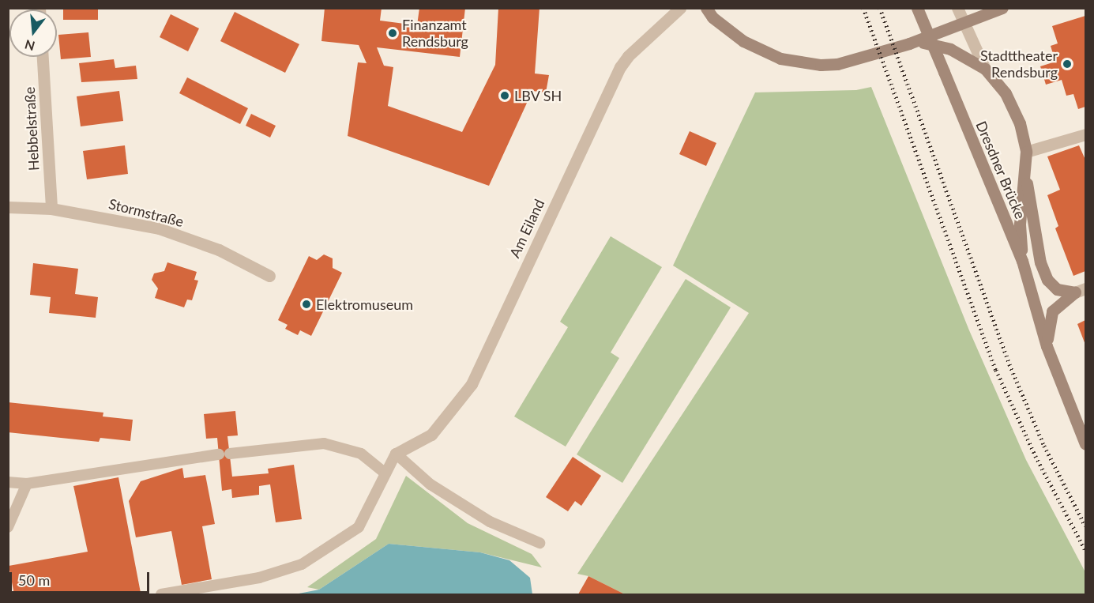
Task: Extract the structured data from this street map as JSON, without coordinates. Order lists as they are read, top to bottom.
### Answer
{
  "streets": {
    "main road": ["Dresdner Brücke"],
    "street": ["Hebbelstraße", "Stormstraße", "Am Eiland"]
  },
  "crossings": [
    ["Hebbelstraße", "Stormstraße"]
  ],
  "places": [
    "Finanzamt Rendsburg",
    "Stadttheater Rendsburg",
    "LBV SH",
    "Elektromuseum"
  ],
  "scale_bar": "50 m",
  "north": "bottom"
}
